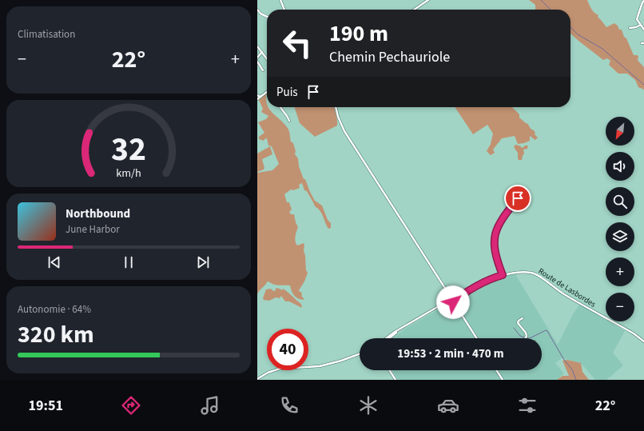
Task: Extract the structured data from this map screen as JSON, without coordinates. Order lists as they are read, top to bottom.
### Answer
{
  "streets": {
    "street": ["Route de Lasbordes"]
  },
  "north": "bottom left",
  "page": {
    "tile": [
      "Climatisation",
      ["Autonomie · 64%", "320 km"]
    ],
    "turn": ["190 m", "Chemin Pechauriole"],
    "heat": ["−", "22°", "+"],
    "then": "Puis",
    "map_buttons": ["+", "−"],
    "song": ["Northbound", "June Harbor"],
    "limit": "40",
    "trip": "19:53 · 2 min · 470 m",
    "tabs": ["19:51", "22°"],
    "gauge": ["32", "km/h"]
  }
}
